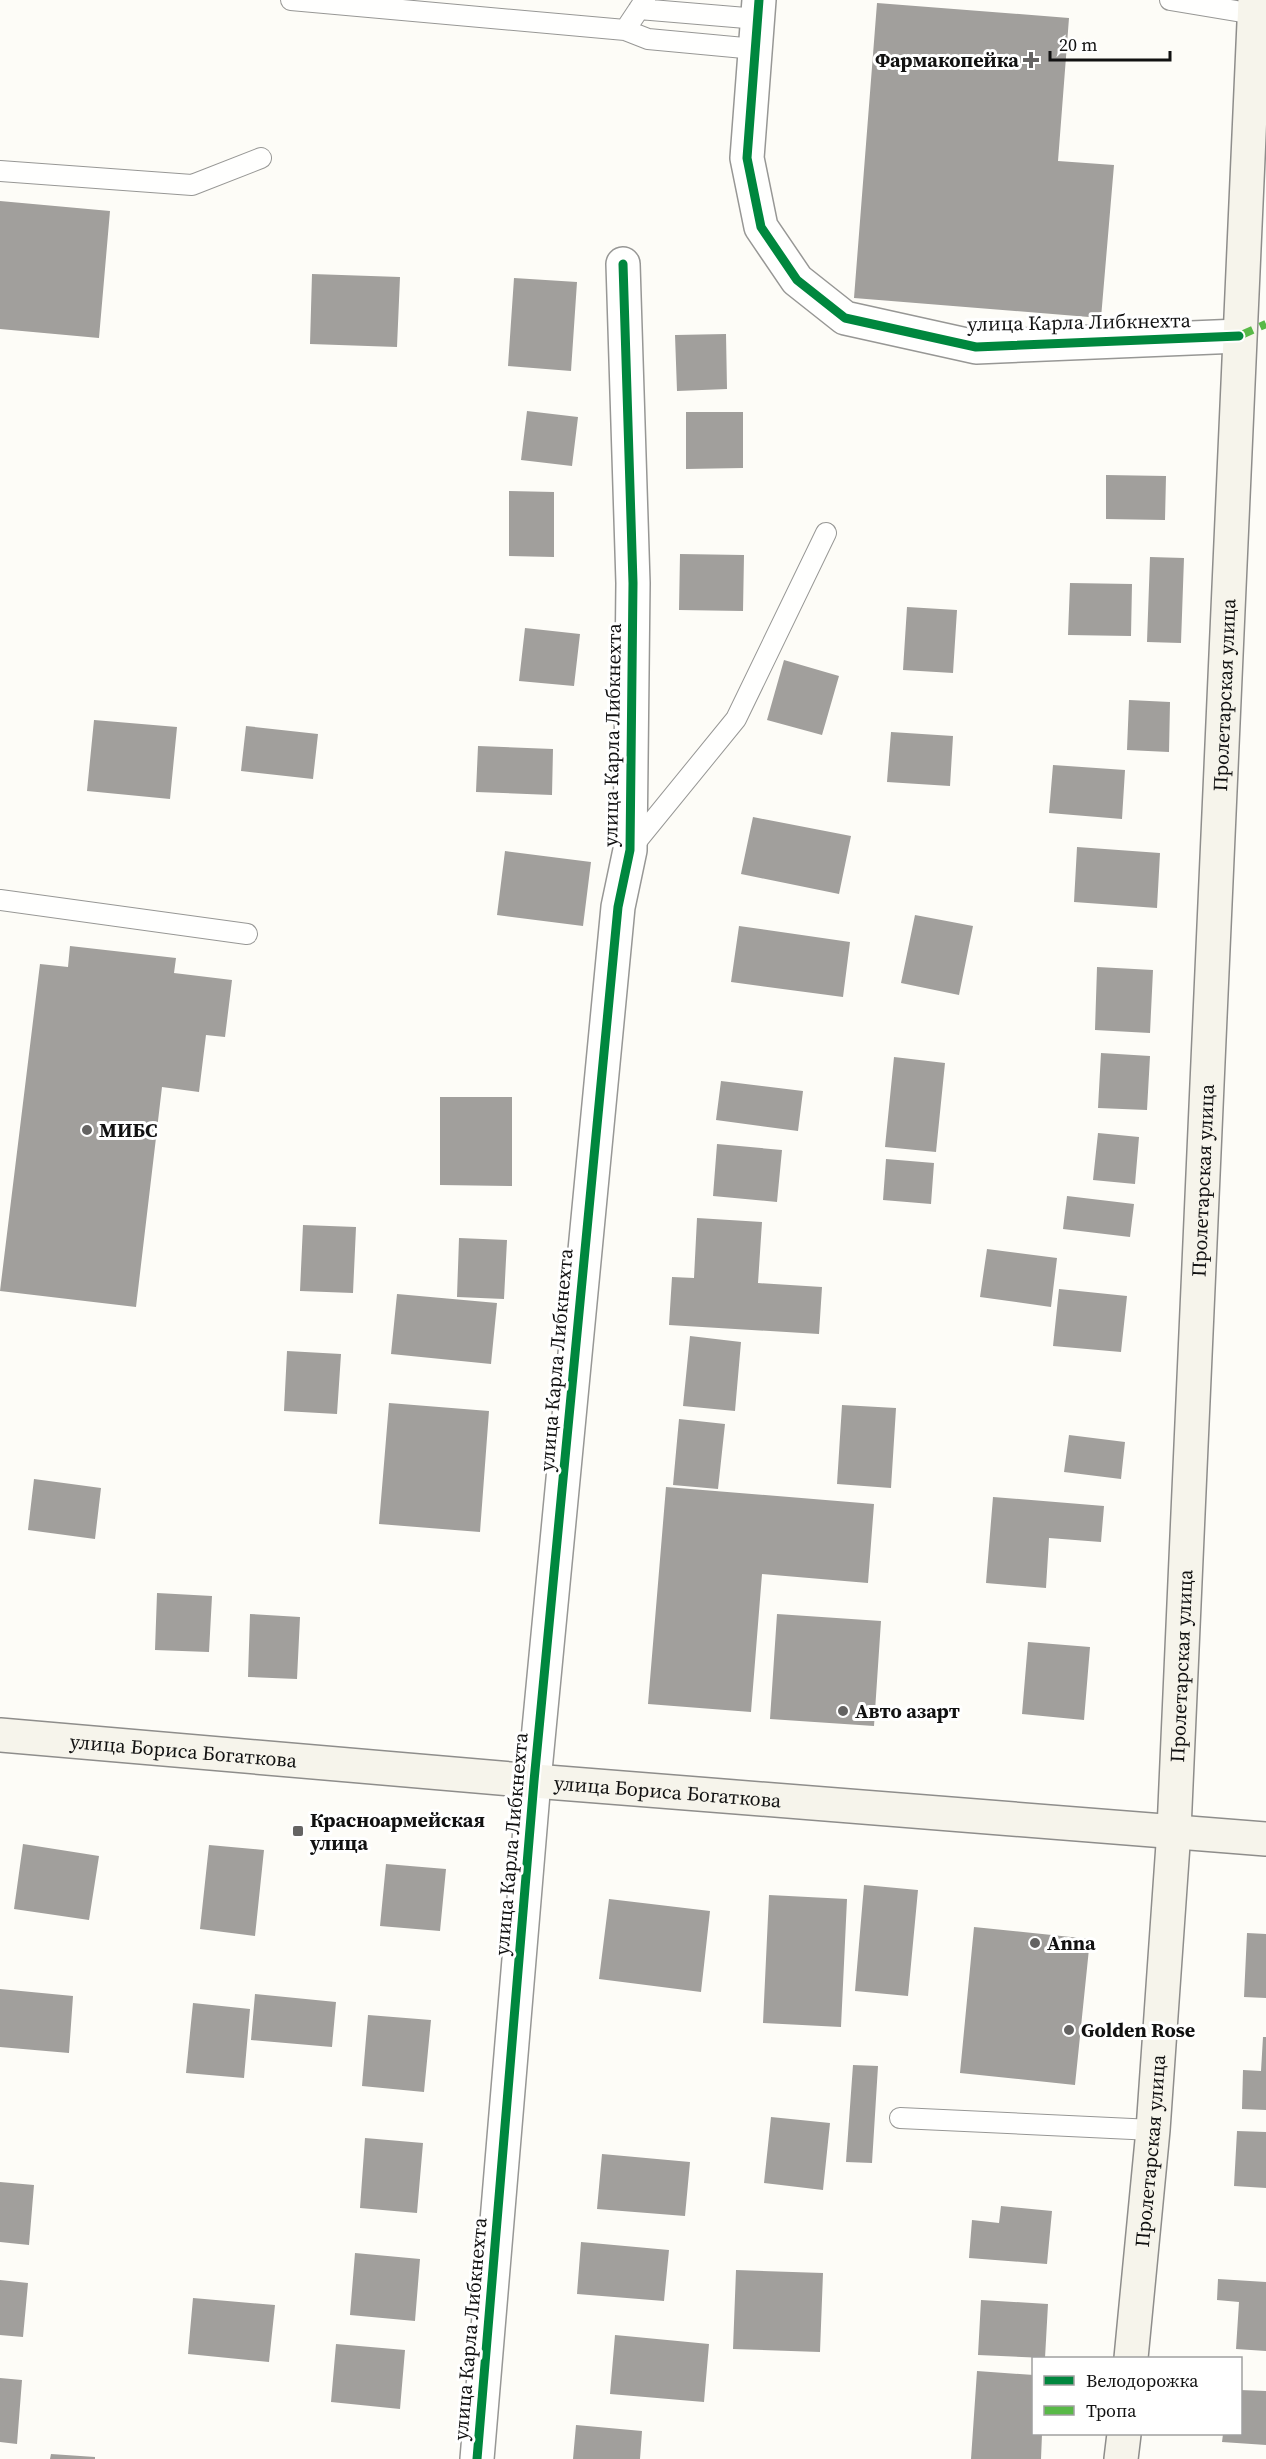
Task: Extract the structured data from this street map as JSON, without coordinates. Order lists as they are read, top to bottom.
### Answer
{
  "streets": {
    "main road": ["Пролетарская улица", "улица Бориса Богаткова"],
    "street": ["улица Карла Либкнехта"]
  },
  "crossings": [
    ["улица Карла Либкнехта", "Пролетарская улица"],
    ["улица Карла Либкнехта", "улица Бориса Богаткова"],
    ["Пролетарская улица", "улица Бориса Богаткова"]
  ],
  "places": {
    "health": ["Фармакопейка"],
    "other": [
      "МИБС",
      "Авто азарт",
      "Anna",
      "Golden Rose"
    ],
    "transit": ["Красноармейская улица"]
  },
  "legend": ["Велодорожка", "Тропа"],
  "scale_bar": "20 m"
}
